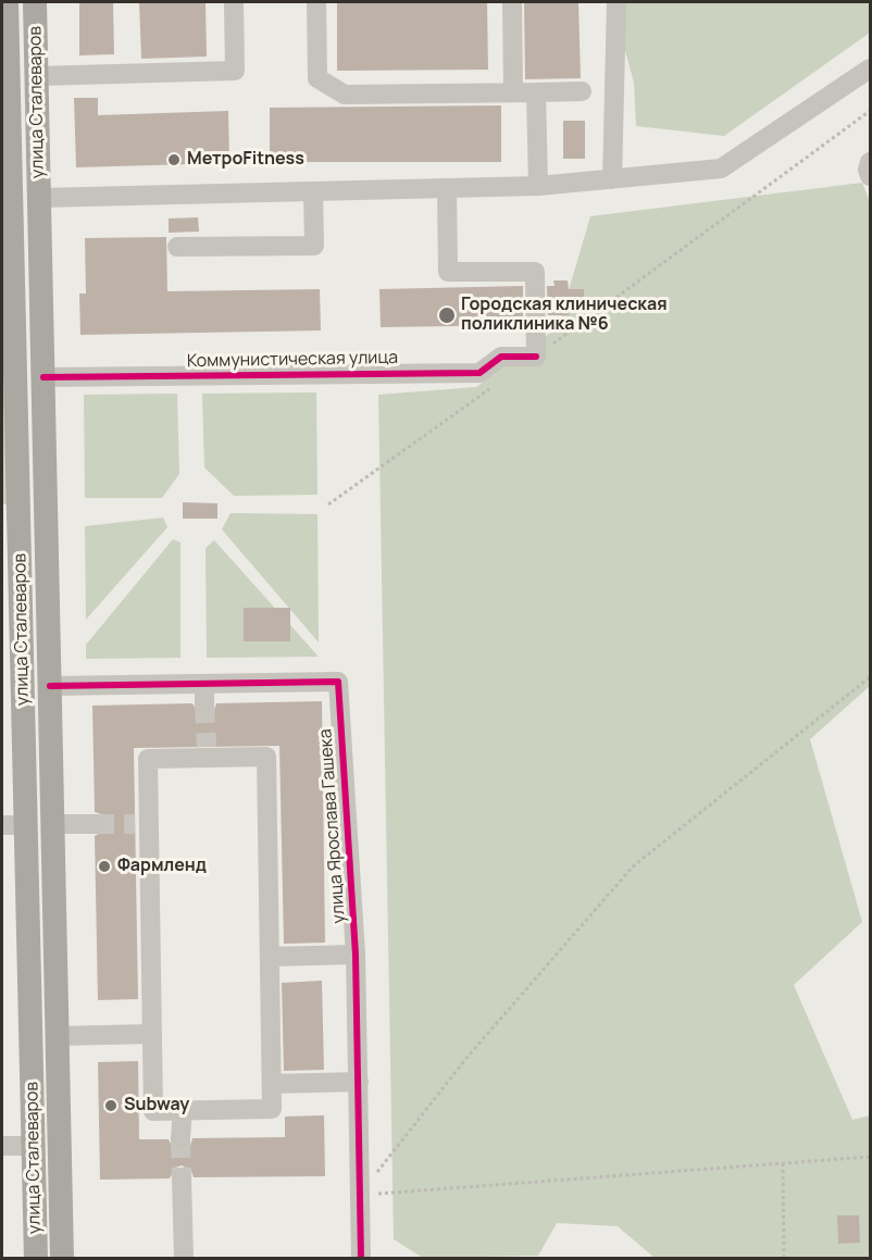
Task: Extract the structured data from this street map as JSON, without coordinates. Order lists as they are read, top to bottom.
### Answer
{
  "streets": {
    "main road": ["улица Сталеваров", "Коммунистическая улица"],
    "street": ["улица Ярослава Гашека"]
  },
  "crossings": [
    ["улица Сталеваров", "Коммунистическая улица"],
    ["улица Сталеваров", "улица Ярослава Гашека"]
  ],
  "places": [
    "МетроFitness",
    "Городская клиническая поликлиника №6",
    "Фармленд",
    "Subway"
  ]
}
